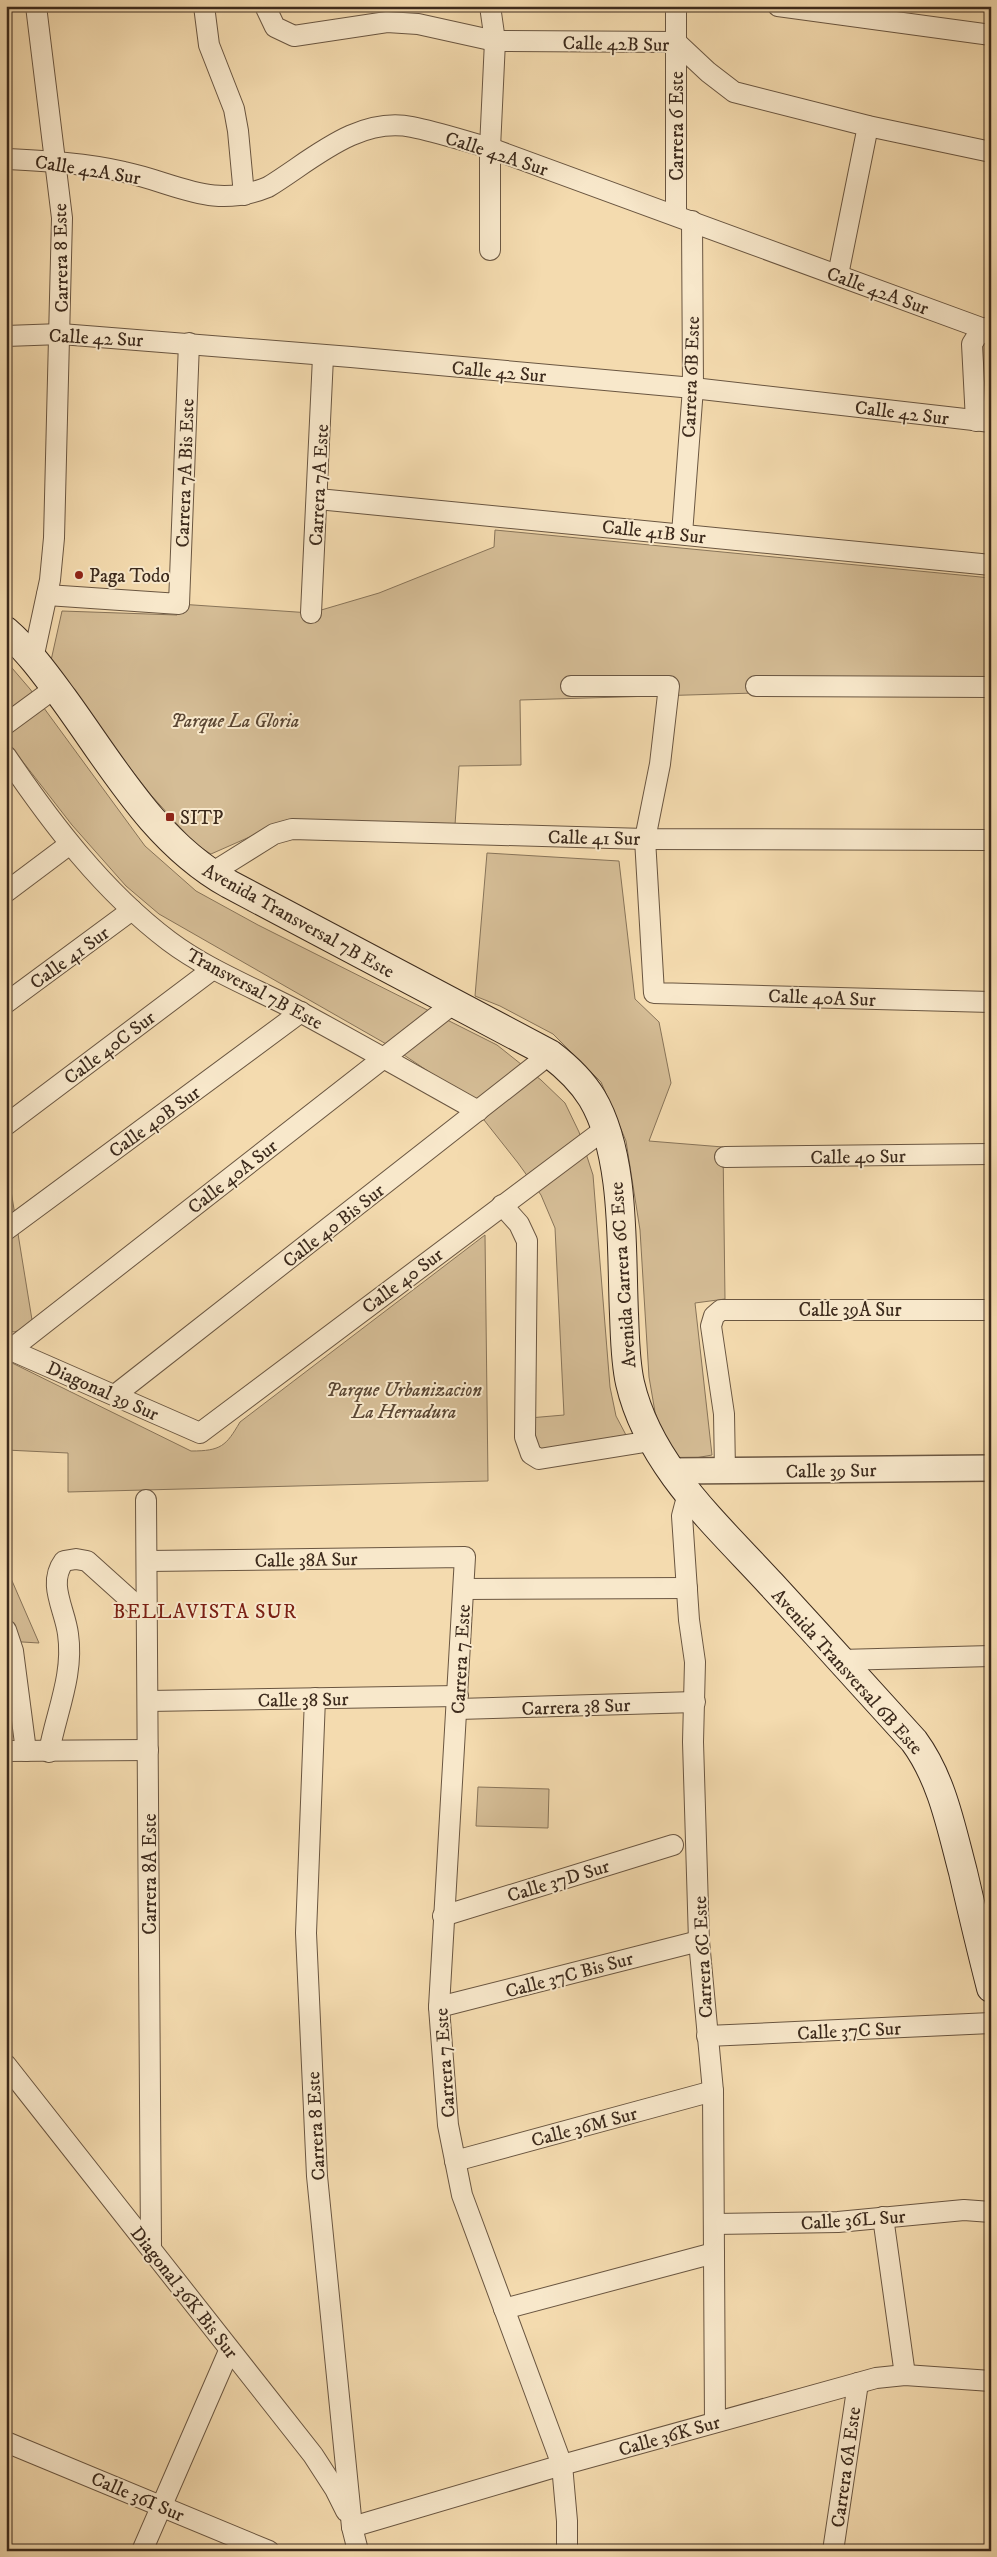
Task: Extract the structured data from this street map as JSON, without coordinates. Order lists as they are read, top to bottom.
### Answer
{
  "streets": {
    "main road": ["Avenida Transversal 7B Este", "Avenida Carrera 6C Este", "Avenida Transversal 6B Este"],
    "street": [
      "Calle 42B Sur",
      "Carrera 6 Este",
      "Calle 42A Sur",
      "Carrera 8 Este",
      "Calle 42 Sur",
      "Carrera 6B Este",
      "Carrera 7A Bis Este",
      "Carrera 7A Este",
      "Calle 41B Sur",
      "Calle 41 Sur",
      "Transversal 7B Este",
      "Calle 40A Sur",
      "Calle 40C Sur",
      "Calle 40B Sur",
      "Calle 40 Sur",
      "Calle 40 Bis Sur",
      "Calle 39A Sur",
      "Diagonal 39 Sur",
      "Calle 39 Sur",
      "Calle 38A Sur",
      "Carrera 7 Este",
      "Calle 38 Sur",
      "Carrera 38 Sur",
      "Carrera 8A Este",
      "Calle 37D Sur",
      "Carrera 6C Este",
      "Calle 37C Bis Sur",
      "Calle 37C Sur",
      "Calle 36M Sur",
      "Calle 36L Sur",
      "Diagonal 36K Bis Sur",
      "Calle 36K Sur",
      "Carrera 6A Este",
      "Calle 36I Sur"
    ]
  },
  "crossings": [
    ["Calle 42B Sur", "Carrera 6 Este"],
    ["Carrera 6 Este", "Calle 42A Sur"],
    ["Carrera 6 Este", "Carrera 6B Este"],
    ["Calle 42A Sur", "Carrera 8 Este"],
    ["Calle 42A Sur", "Carrera 6B Este"],
    ["Carrera 8 Este", "Calle 42 Sur"],
    ["Carrera 8 Este", "Carrera 7A Bis Este"],
    ["Carrera 8 Este", "Avenida Transversal 7B Este"],
    ["Carrera 8 Este", "Calle 38 Sur"],
    ["Carrera 8 Este", "Diagonal 36K Bis Sur"],
    ["Carrera 8 Este", "Calle 36K Sur"],
    ["Calle 42 Sur", "Carrera 6B Este"],
    ["Calle 42 Sur", "Carrera 7A Bis Este"],
    ["Calle 42 Sur", "Carrera 7A Este"],
    ["Carrera 6B Este", "Calle 41B Sur"],
    ["Carrera 7A Este", "Calle 41B Sur"],
    ["Calle 41 Sur", "Avenida Transversal 7B Este"],
    ["Calle 41 Sur", "Transversal 7B Este"],
    ["Calle 41 Sur", "Calle 40A Sur"],
    ["Avenida Transversal 7B Este", "Calle 40A Sur"],
    ["Avenida Transversal 7B Este", "Calle 40 Sur"],
    ["Avenida Transversal 7B Este", "Calle 40 Bis Sur"],
    ["Avenida Transversal 7B Este", "Avenida Carrera 6C Este"],
    ["Transversal 7B Este", "Calle 40A Sur"],
    ["Transversal 7B Este", "Calle 40C Sur"],
    ["Transversal 7B Este", "Calle 40B Sur"],
    ["Transversal 7B Este", "Calle 40 Bis Sur"],
    ["Calle 40A Sur", "Diagonal 39 Sur"],
    ["Calle 40 Sur", "Avenida Carrera 6C Este"],
    ["Calle 40 Sur", "Diagonal 39 Sur"],
    ["Calle 40 Bis Sur", "Diagonal 39 Sur"],
    ["Avenida Carrera 6C Este", "Calle 39 Sur"],
    ["Avenida Carrera 6C Este", "Avenida Transversal 6B Este"],
    ["Calle 39A Sur", "Calle 39 Sur"],
    ["Calle 39 Sur", "Avenida Transversal 6B Este"],
    ["Calle 38A Sur", "Carrera 7 Este"],
    ["Calle 38A Sur", "Carrera 8A Este"],
    ["Carrera 7 Este", "Calle 38 Sur"],
    ["Carrera 7 Este", "Carrera 38 Sur"],
    ["Carrera 7 Este", "Calle 37D Sur"],
    ["Carrera 7 Este", "Calle 37C Bis Sur"],
    ["Carrera 7 Este", "Calle 36M Sur"],
    ["Carrera 7 Este", "Calle 36K Sur"],
    ["Avenida Transversal 6B Este", "Carrera 6C Este"],
    ["Calle 38 Sur", "Carrera 38 Sur"],
    ["Calle 38 Sur", "Carrera 8A Este"],
    ["Carrera 38 Sur", "Carrera 6C Este"],
    ["Carrera 8A Este", "Diagonal 36K Bis Sur"],
    ["Carrera 6C Este", "Calle 37C Bis Sur"],
    ["Carrera 6C Este", "Calle 37C Sur"],
    ["Carrera 6C Este", "Calle 36M Sur"],
    ["Carrera 6C Este", "Calle 36L Sur"],
    ["Carrera 6C Este", "Calle 36K Sur"],
    ["Diagonal 36K Bis Sur", "Calle 36K Sur"],
    ["Calle 36K Sur", "Carrera 6A Este"]
  ],
  "districts": ["BELLAVISTA SUR"],
  "parks": ["Parque La Gloria", "Parque Urbanizacion La Herradura"],
  "places": {
    "other": ["Paga Todo"],
    "transit": ["SITP"]
  }
}
